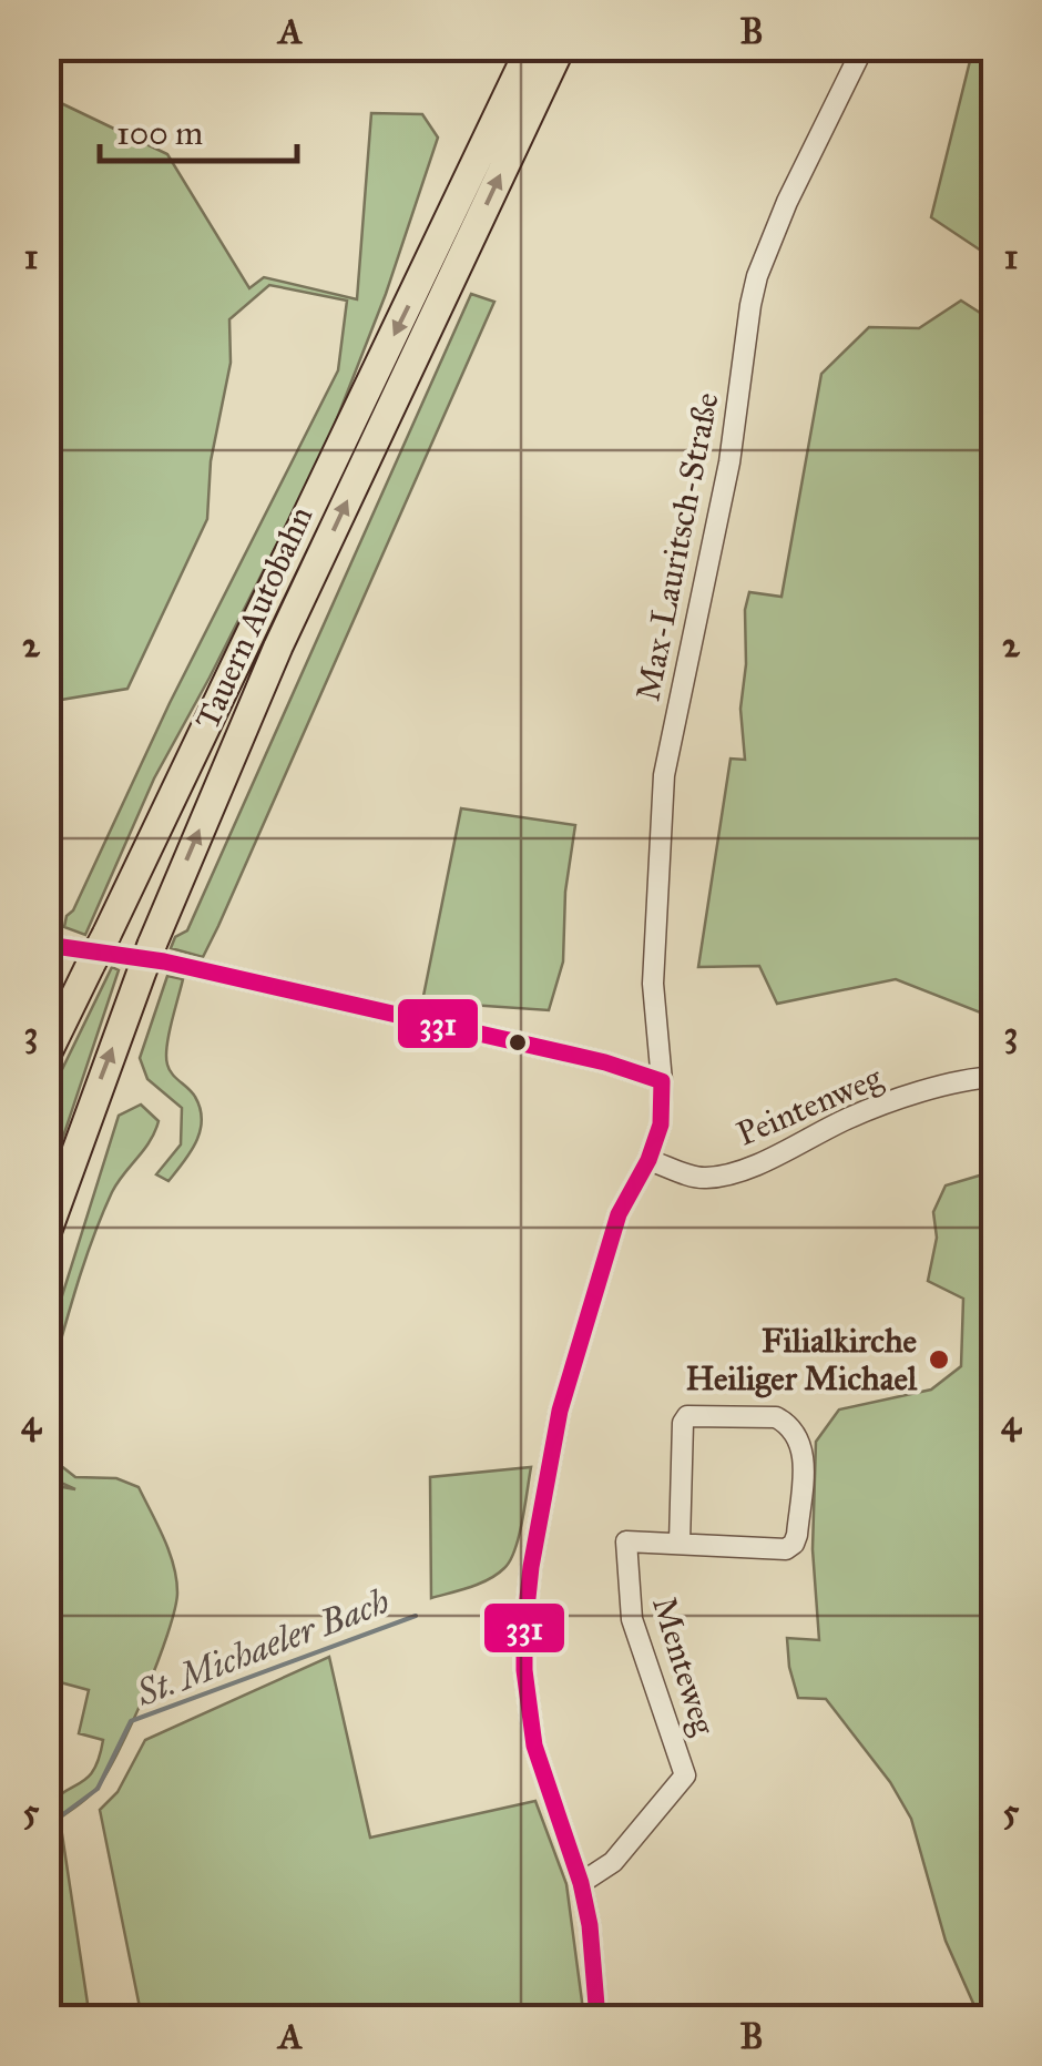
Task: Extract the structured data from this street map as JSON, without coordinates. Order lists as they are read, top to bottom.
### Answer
{
  "streets": {
    "highway": ["Tauern Autobahn"],
    "street": ["Max-Lauritsch-Straße", "Peintenweg", "Menteweg"]
  },
  "crossings": [
    ["Max-Lauritsch-Straße", "Peintenweg"],
    ["Max-Lauritsch-Straße", "Menteweg"]
  ],
  "water": ["St. Michaeler Bach"],
  "places": ["Filialkirche Heiliger Michael"],
  "lines": ["transit line 331"],
  "scale_bar": "100 m",
  "grid": {
    "columns": ["A", "B"],
    "rows": [
      "1",
      "2",
      "3",
      "4",
      "5"
    ]
  }
}
